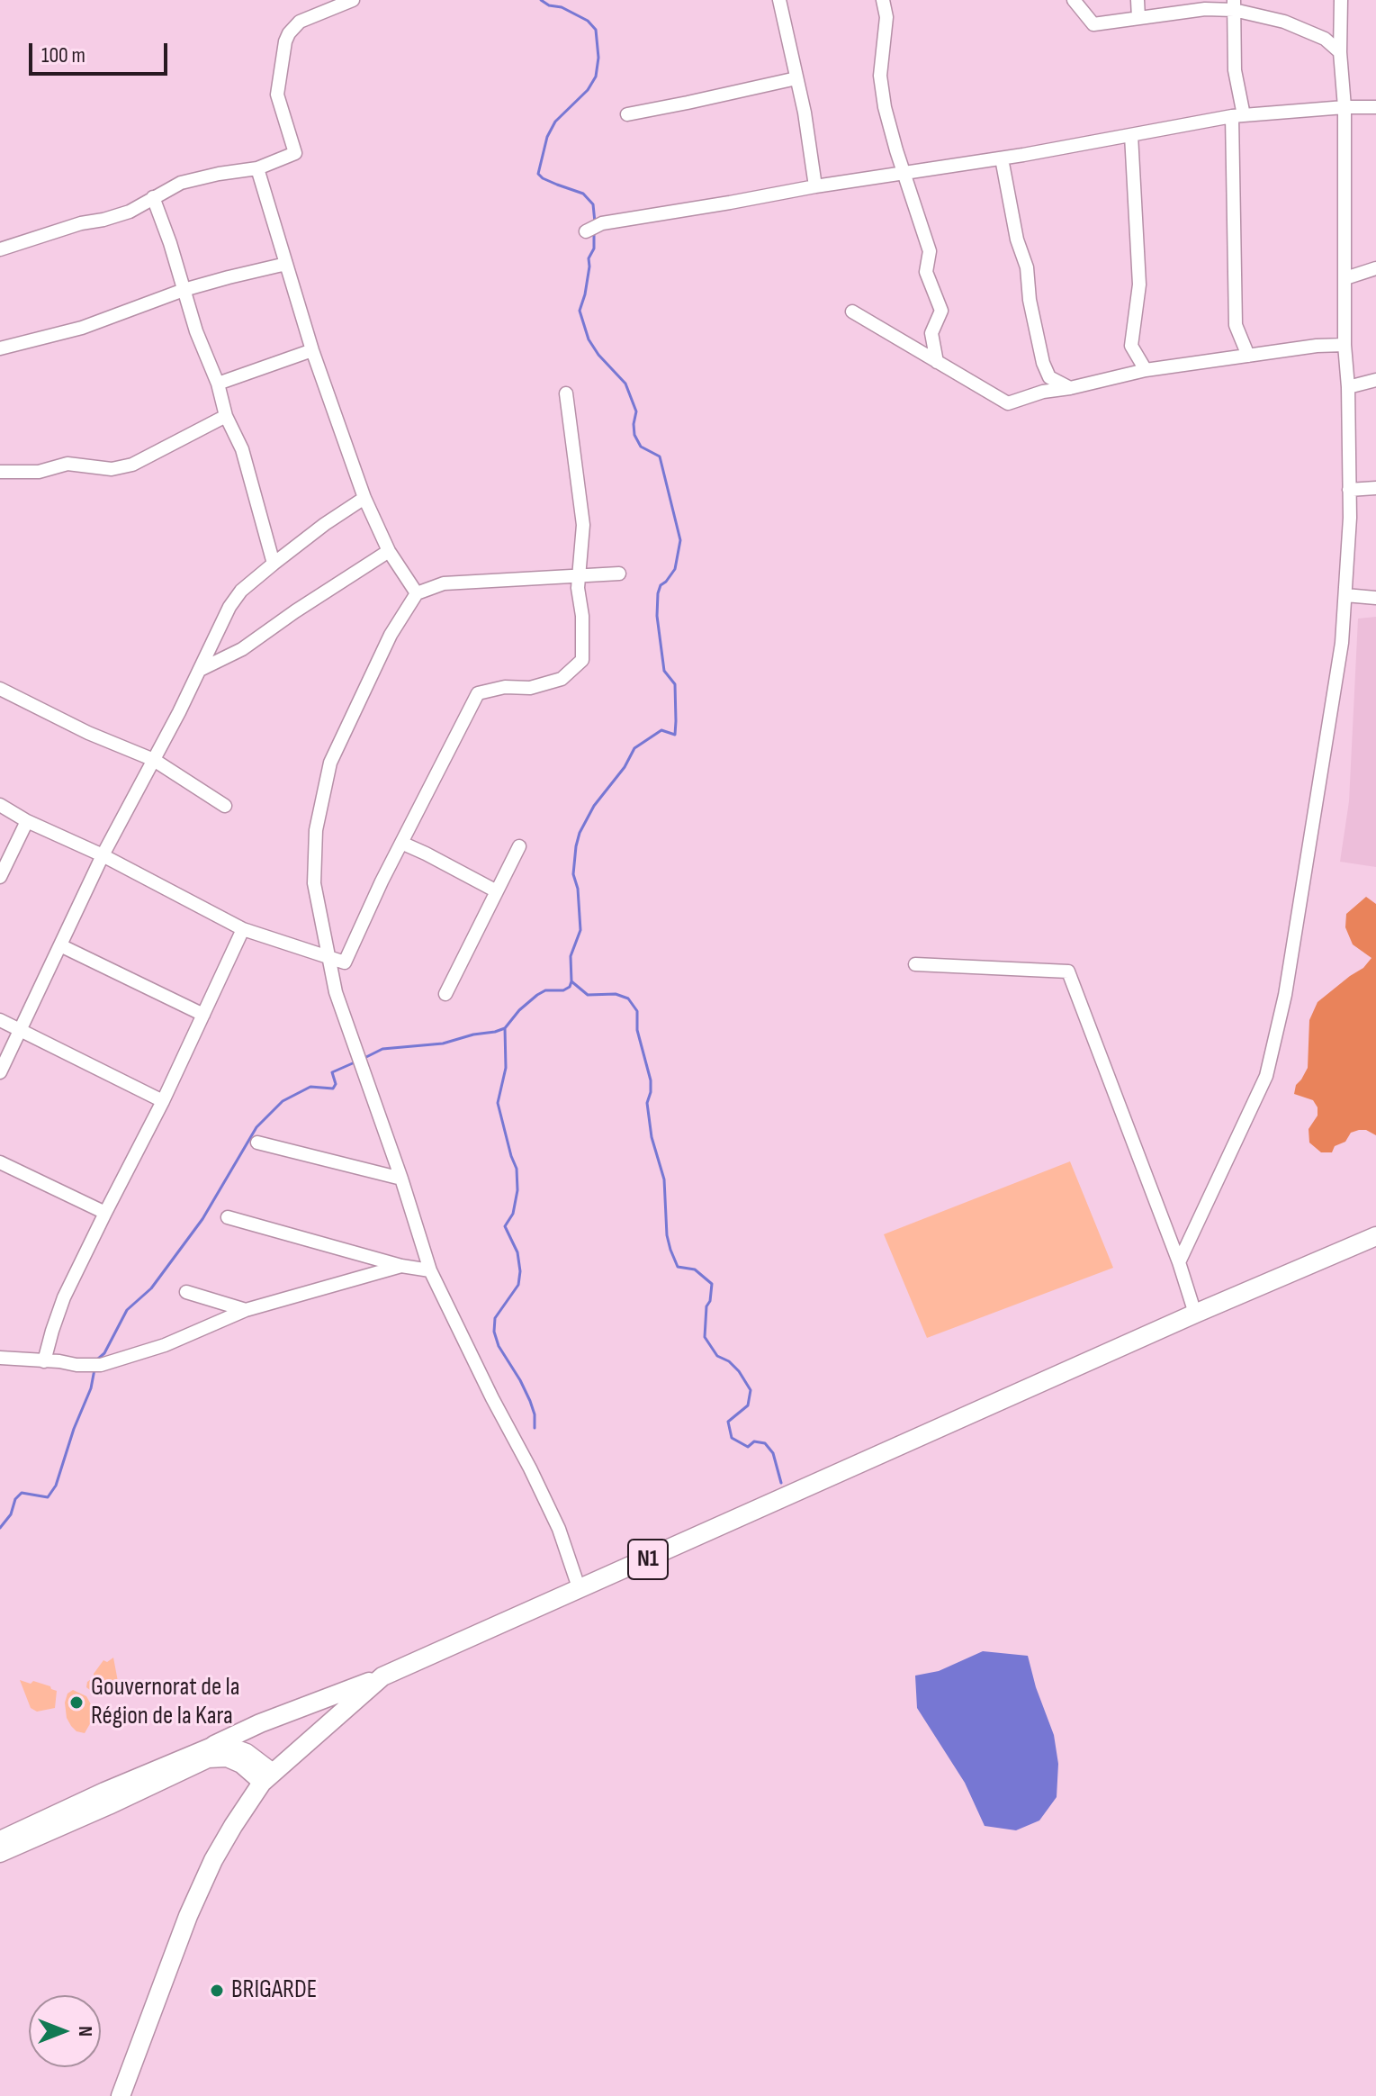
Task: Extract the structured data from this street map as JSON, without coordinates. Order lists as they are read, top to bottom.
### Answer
{
  "streets": {
    "highway": ["N1"]
  },
  "places": ["Gouvernorat de la Région de la Kara", "BRIGARDE"],
  "scale_bar": "100 m",
  "north": "right"
}
